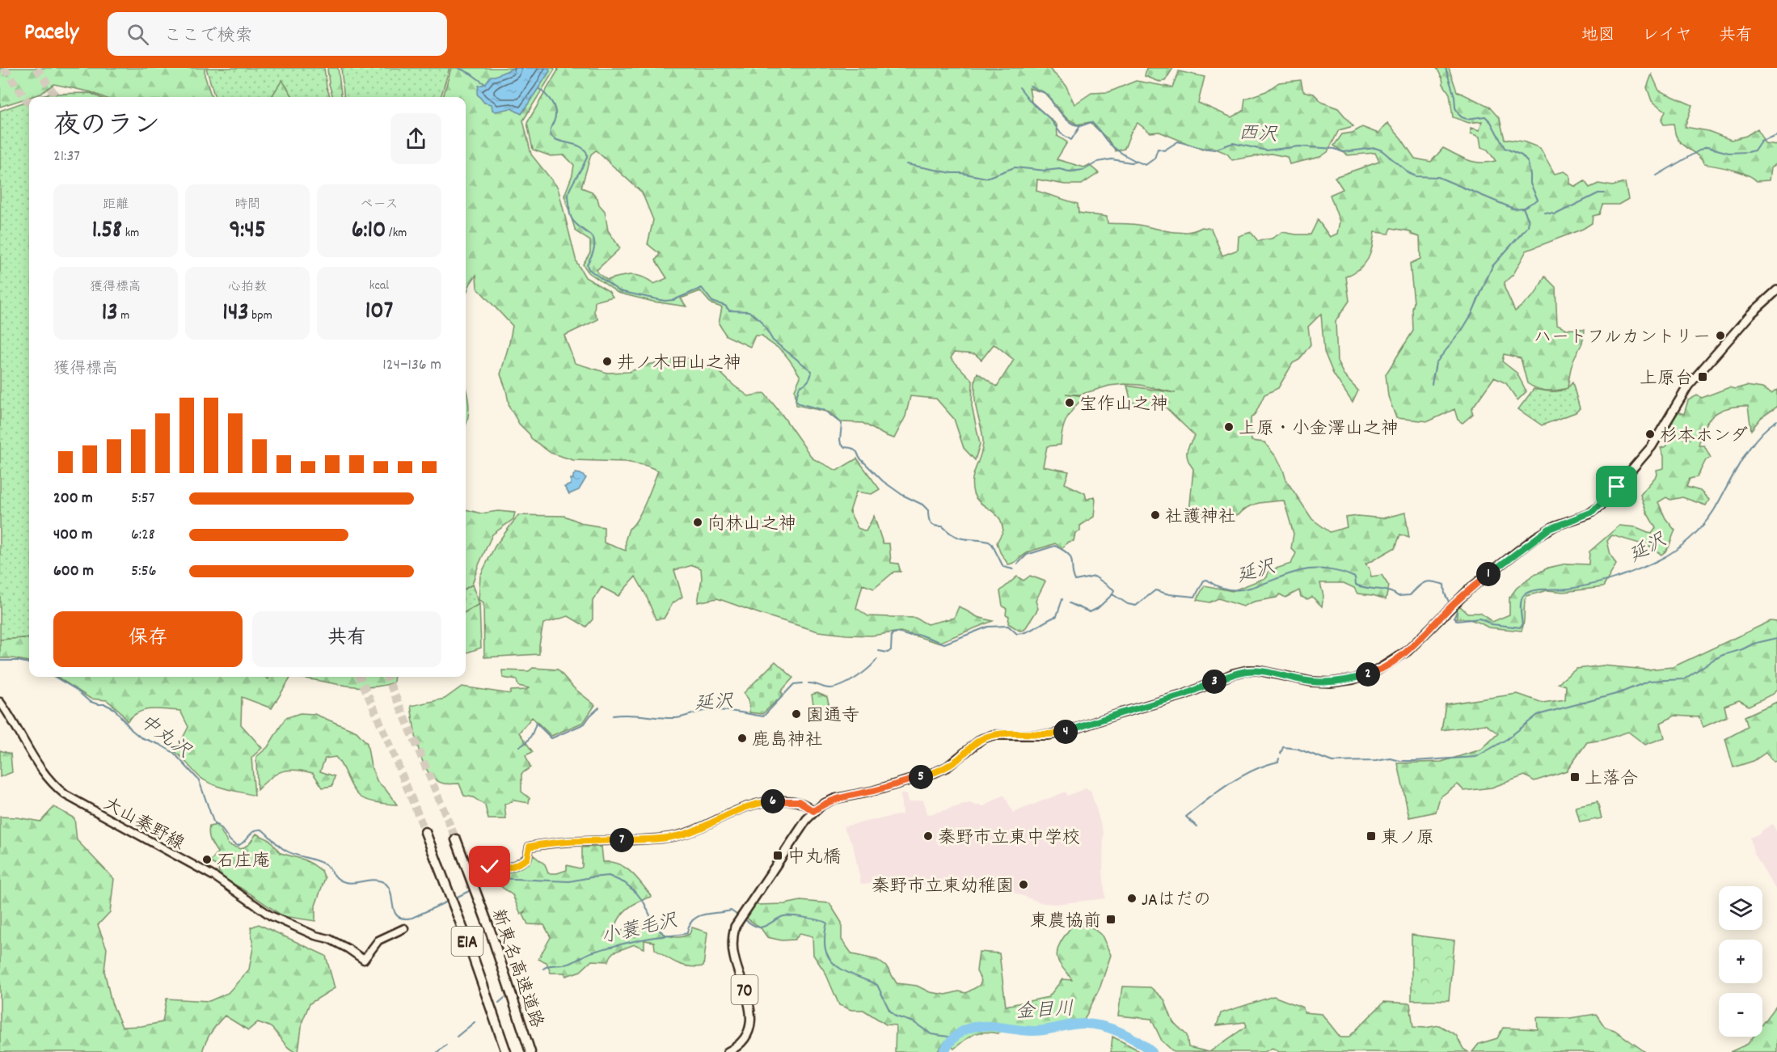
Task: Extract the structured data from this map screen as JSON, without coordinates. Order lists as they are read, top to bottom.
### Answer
{
  "streets": {
    "highway": ["E1A", "新東名高速道路"],
    "main road": ["大山秦野線", "70"]
  },
  "water": [
    "西沢",
    "延沢",
    "中丸沢",
    "小蓑毛沢",
    "金目川"
  ],
  "places": {
    "other": [
      "ハートフルカントリー",
      "井ノ木田山之神",
      "宝作山之神",
      "上原・小金澤山之神",
      "杉本ホンダ",
      "社護神社",
      "向林山之神",
      "園通寺",
      "鹿島神社",
      "秦野市立東中学校",
      "石庄庵",
      "秦野市立東幼稚園",
      "JAはだの"
    ],
    "transit": [
      "上原台",
      "上落合",
      "東ノ原",
      "中丸橋",
      "東農協前"
    ]
  },
  "page": {
    "header": "Pacely",
    "search": "ここで検索",
    "nav": ["地図", "レイヤ", "共有"],
    "heading": ["夜のラン", "21:37"],
    "stats": [
      ["距離", "1.58 km"],
      ["時間", "9:45"],
      ["ペース", "6:10 /km"],
      ["獲得標高", "13 m"],
      ["心拍数", "143 bpm"],
      ["kcal", "107"]
    ],
    "chart": ["獲得標高", "124–136 m"],
    "list": [
      {
        "name": "200 m",
        "note": "5:57"
      },
      {
        "name": "400 m",
        "note": "6:28"
      },
      {
        "name": "600 m",
        "note": "5:56"
      }
    ],
    "pins": [
      "1",
      "2",
      "3",
      "4",
      "5",
      "6",
      "7"
    ],
    "buttons": ["保存", "共有"],
    "map_buttons": ["+", "−"]
  }
}
